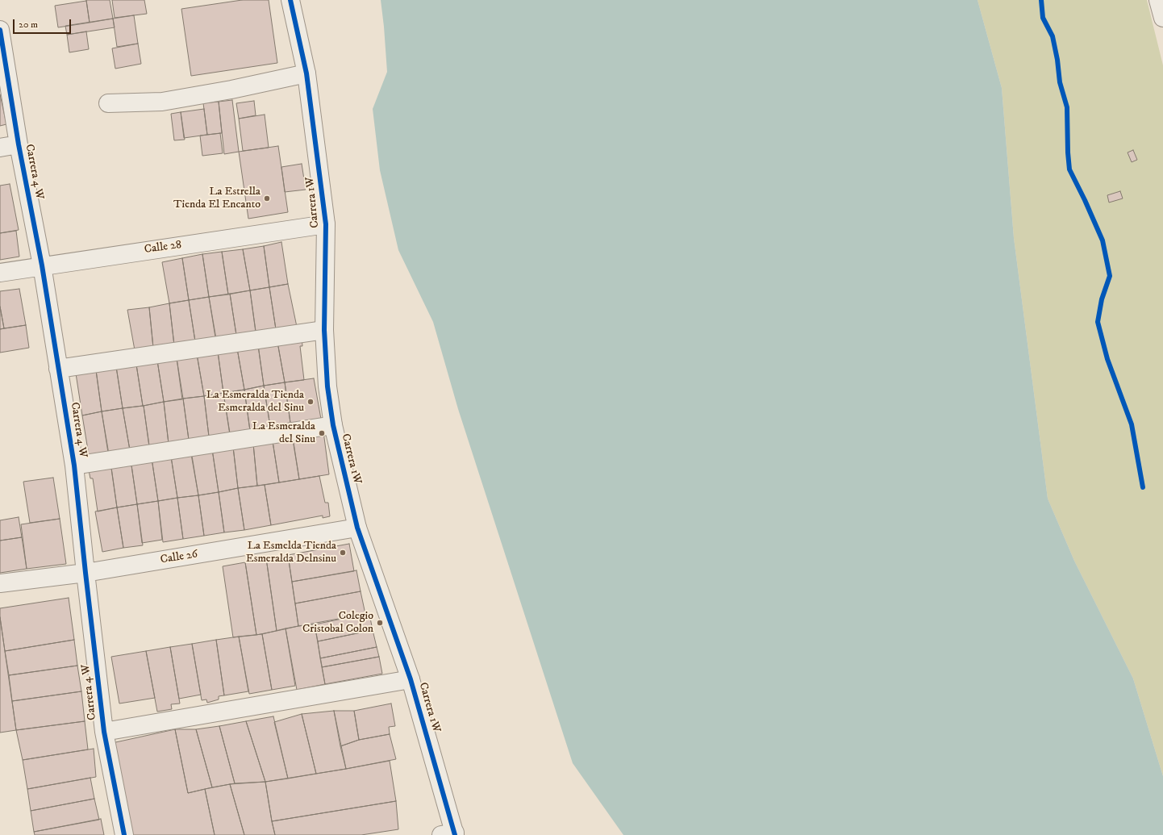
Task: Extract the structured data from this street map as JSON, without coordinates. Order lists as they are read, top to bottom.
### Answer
{
  "streets": {
    "street": [
      "Carrera 4 W",
      "Carrera 1W",
      "Calle 28",
      "Calle 26"
    ]
  },
  "crossings": [
    ["Carrera 4 W", "Calle 28"],
    ["Carrera 4 W", "Calle 26"],
    ["Carrera 1W", "Calle 28"],
    ["Carrera 1W", "Calle 26"]
  ],
  "places": [
    "La Estrella Tienda El Encanto",
    "La Esmeralda Tienda Esmeralda del Sinu",
    "La Esmeralda del Sinu",
    "La Esmelda Tienda Esmeralda Delnsinu",
    "Colegio Cristobal Colon"
  ],
  "scale_bar": "20 m"
}
